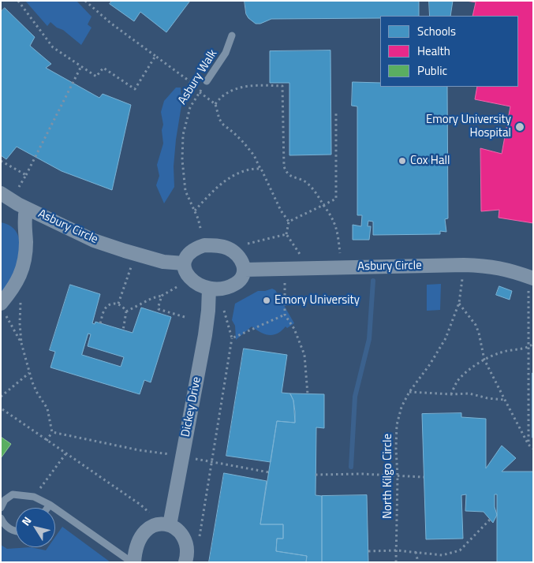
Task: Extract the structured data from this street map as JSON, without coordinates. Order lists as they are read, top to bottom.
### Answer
{
  "streets": {
    "street": ["Asbury Circle", "Dickey Drive"],
    "lane": ["Asbury Walk"],
    "path": ["North Kilgo Circle"]
  },
  "crossings": [
    ["Asbury Walk", "Asbury Circle"],
    ["Asbury Walk", "Dickey Drive"],
    ["Asbury Circle", "Dickey Drive"],
    ["Asbury Circle", "North Kilgo Circle"]
  ],
  "places": ["Emory University Hospital", "Cox Hall", "Emory University"],
  "legend": ["Schools", "Health", "Public"],
  "north": "top left"
}
